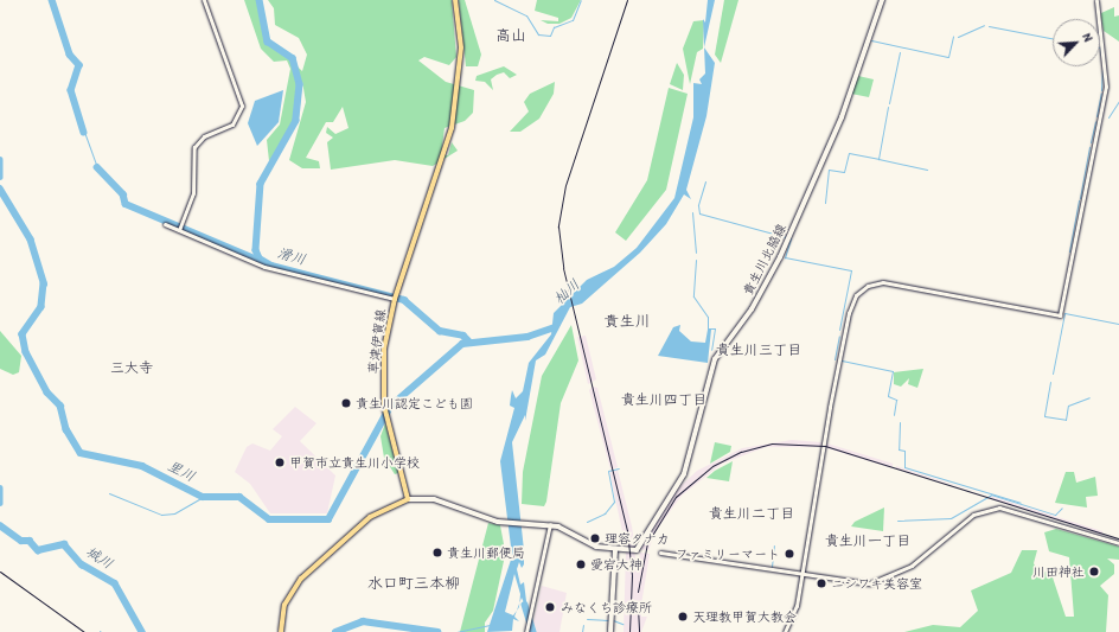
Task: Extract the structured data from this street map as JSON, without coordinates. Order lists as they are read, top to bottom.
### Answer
{
  "streets": {
    "main road": ["貴生川北脇線", "草津伊賀線"]
  },
  "districts": [
    "高山",
    "貴生川",
    "貴生川三丁目",
    "三大寺",
    "貴生川四丁目",
    "貴生川二丁目",
    "貴生川一丁目",
    "水口町三本柳"
  ],
  "water": [
    "滑川",
    "杣川",
    "里川",
    "城川"
  ],
  "places": [
    "貴生川認定こども園",
    "甲賀市立貴生川小学校",
    "理容タナカ",
    "貴生川郵便局",
    "ファミリーマート",
    "愛宕大神",
    "川田神社",
    "ニシワキ美容室",
    "みなくち診療所",
    "天理教甲賀大教会"
  ],
  "north": "top right"
}
